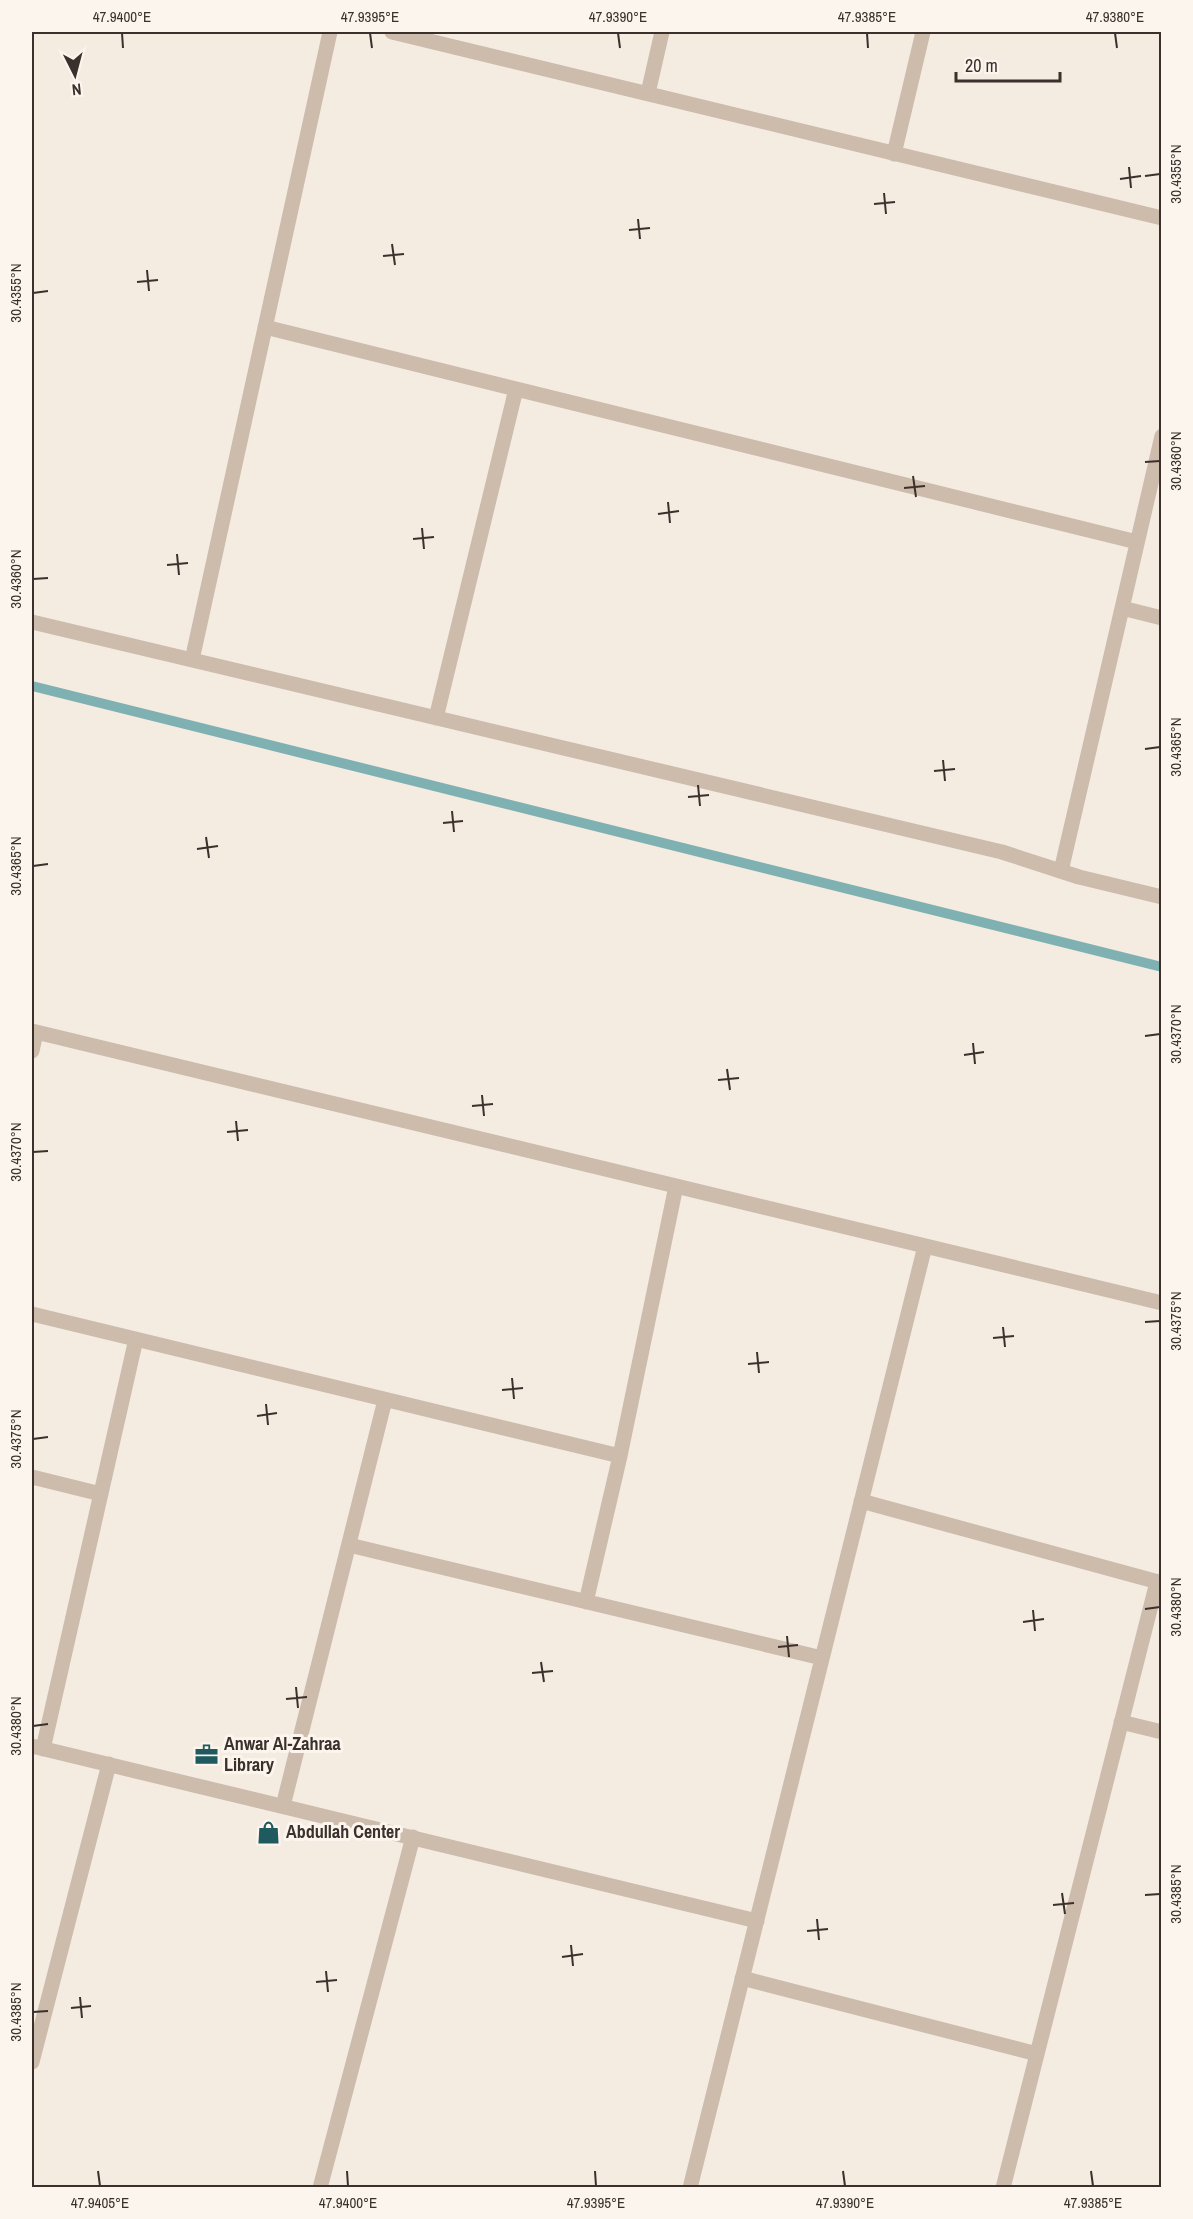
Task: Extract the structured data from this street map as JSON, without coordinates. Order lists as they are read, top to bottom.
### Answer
{
  "places": {
    "office": ["Anwar Al-Zahraa Library"],
    "shop": ["Abdullah Center"]
  },
  "scale_bar": "20 m",
  "north": "bottom",
  "coordinates": [
    "47.9400°E",
    "47.9395°E",
    "47.9390°E",
    "47.9385°E",
    "47.9380°E",
    "30.4355°N",
    "30.4360°N",
    "30.4365°N",
    "30.4370°N",
    "30.4375°N",
    "30.4380°N",
    "30.4385°N",
    "47.9405°E"
  ]
}
